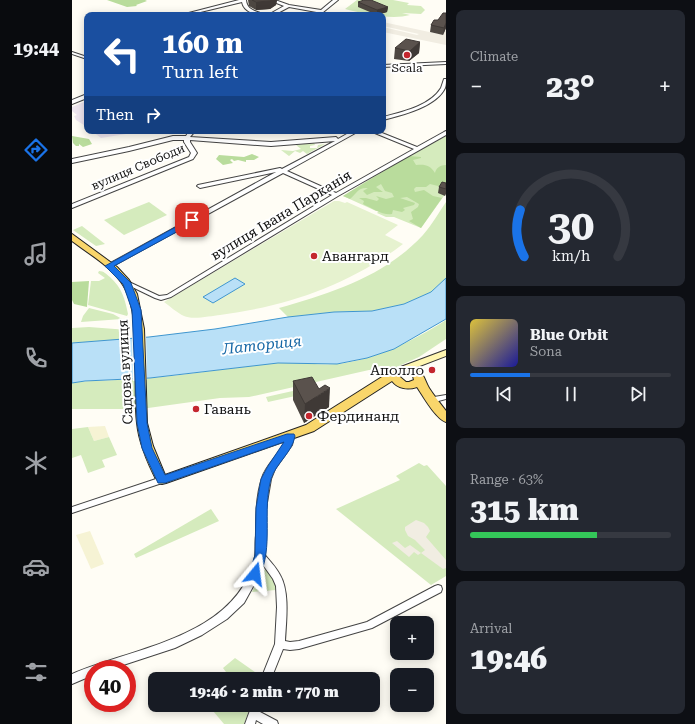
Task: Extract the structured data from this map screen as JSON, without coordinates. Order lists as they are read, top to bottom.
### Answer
{
  "streets": {
    "main road": ["Садова вулиця"],
    "street": ["вулиця Свободи", "вулиця Івана Парканія"]
  },
  "crossings": [
    ["вулиця Івана Парканія", "Садова вулиця"]
  ],
  "water": ["Латориця"],
  "places": [
    "Scala",
    "Авангард",
    "Аполло",
    "Гавань",
    "Фердинанд"
  ],
  "page": {
    "tabs": "19:44",
    "tile": [
      "Climate",
      ["Range · 63%", "315 km"],
      ["Arrival", "19:46"]
    ],
    "turn": ["160 m", "Turn left"],
    "heat": ["−", "23°", "+"],
    "then": "Then",
    "song": ["Blue Orbit", "Sona"],
    "map_buttons": ["+", "−"],
    "limit": "40",
    "trip": "19:46 · 2 min · 770 m",
    "gauge": ["30", "km/h"]
  }
}
